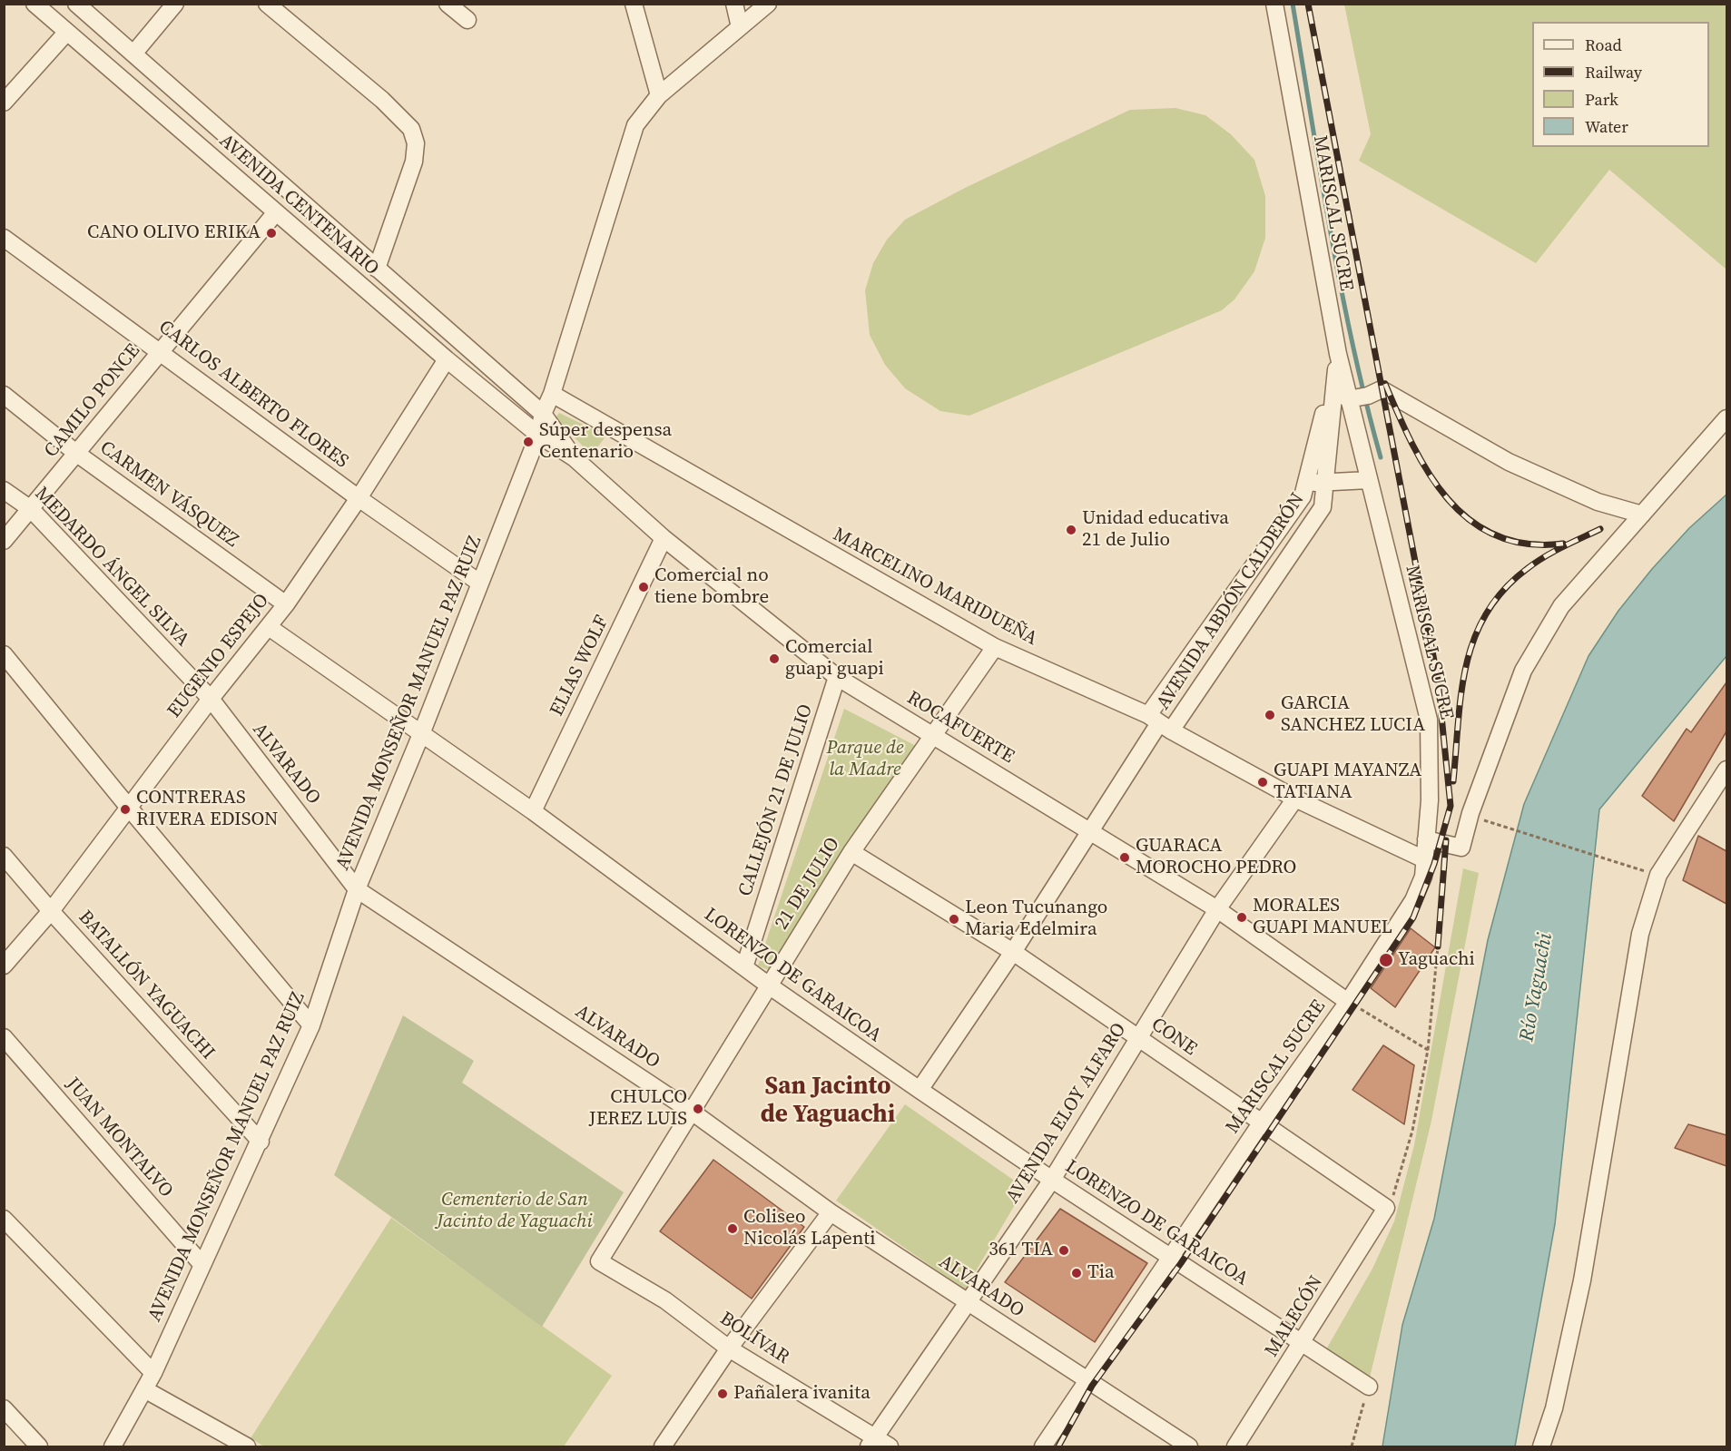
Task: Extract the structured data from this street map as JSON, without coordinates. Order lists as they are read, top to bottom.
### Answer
{
  "streets": {
    "street": [
      "AVENIDA CENTENARIO",
      "MARISCAL SUCRE",
      "CARLOS ALBERTO FLORES",
      "CAMILO PONCE",
      "CARMEN VÁSQUEZ",
      "MEDARDO ÁNGEL SILVA",
      "MARCELINO MARIDUEÑA",
      "AVENIDA ABDÓN CALDERÓN",
      "EUGENIO ESPEJO",
      "ELIAS WOLF",
      "AVENIDA MONSEÑOR MANUEL PAZ RUIZ",
      "ROCAFUERTE",
      "ALVARADO",
      "CALLEJÓN 21 DE JULIO",
      "21 DE JULIO",
      "LORENZO DE GARAICOA",
      "BATALLÓN YAGUACHI",
      "CONE",
      "AVENIDA ELOY ALFARO",
      "JUAN MONTALVO",
      "MALECÓN",
      "BOLÍVAR"
    ]
  },
  "crossings": [
    ["AVENIDA CENTENARIO", "CAMILO PONCE"],
    ["AVENIDA CENTENARIO", "EUGENIO ESPEJO"],
    ["AVENIDA CENTENARIO", "AVENIDA MONSEÑOR MANUEL PAZ RUIZ"],
    ["AVENIDA CENTENARIO", "ROCAFUERTE"],
    ["MARISCAL SUCRE", "MARCELINO MARIDUEÑA"],
    ["MARISCAL SUCRE", "AVENIDA ABDÓN CALDERÓN"],
    ["MARISCAL SUCRE", "ROCAFUERTE"],
    ["MARISCAL SUCRE", "ALVARADO"],
    ["MARISCAL SUCRE", "LORENZO DE GARAICOA"],
    ["MARISCAL SUCRE", "CONE"],
    ["CARLOS ALBERTO FLORES", "CAMILO PONCE"],
    ["CARLOS ALBERTO FLORES", "EUGENIO ESPEJO"],
    ["CARLOS ALBERTO FLORES", "AVENIDA MONSEÑOR MANUEL PAZ RUIZ"],
    ["CAMILO PONCE", "CARMEN VÁSQUEZ"],
    ["CAMILO PONCE", "MEDARDO ÁNGEL SILVA"],
    ["CARMEN VÁSQUEZ", "EUGENIO ESPEJO"],
    ["MEDARDO ÁNGEL SILVA", "EUGENIO ESPEJO"],
    ["MEDARDO ÁNGEL SILVA", "ALVARADO"],
    ["MARCELINO MARIDUEÑA", "AVENIDA ABDÓN CALDERÓN"],
    ["MARCELINO MARIDUEÑA", "AVENIDA MONSEÑOR MANUEL PAZ RUIZ"],
    ["MARCELINO MARIDUEÑA", "21 DE JULIO"],
    ["MARCELINO MARIDUEÑA", "AVENIDA ELOY ALFARO"],
    ["AVENIDA ABDÓN CALDERÓN", "ROCAFUERTE"],
    ["AVENIDA ABDÓN CALDERÓN", "LORENZO DE GARAICOA"],
    ["AVENIDA ABDÓN CALDERÓN", "CONE"],
    ["EUGENIO ESPEJO", "ALVARADO"],
    ["EUGENIO ESPEJO", "LORENZO DE GARAICOA"],
    ["EUGENIO ESPEJO", "BATALLÓN YAGUACHI"],
    ["ELIAS WOLF", "ROCAFUERTE"],
    ["ELIAS WOLF", "LORENZO DE GARAICOA"],
    ["AVENIDA MONSEÑOR MANUEL PAZ RUIZ", "ROCAFUERTE"],
    ["AVENIDA MONSEÑOR MANUEL PAZ RUIZ", "ALVARADO"],
    ["AVENIDA MONSEÑOR MANUEL PAZ RUIZ", "LORENZO DE GARAICOA"],
    ["AVENIDA MONSEÑOR MANUEL PAZ RUIZ", "BATALLÓN YAGUACHI"],
    ["AVENIDA MONSEÑOR MANUEL PAZ RUIZ", "JUAN MONTALVO"],
    ["ROCAFUERTE", "CALLEJÓN 21 DE JULIO"],
    ["ROCAFUERTE", "21 DE JULIO"],
    ["ROCAFUERTE", "AVENIDA ELOY ALFARO"],
    ["ALVARADO", "21 DE JULIO"],
    ["ALVARADO", "AVENIDA ELOY ALFARO"],
    ["CALLEJÓN 21 DE JULIO", "LORENZO DE GARAICOA"],
    ["21 DE JULIO", "LORENZO DE GARAICOA"],
    ["21 DE JULIO", "CONE"],
    ["21 DE JULIO", "BOLÍVAR"],
    ["LORENZO DE GARAICOA", "AVENIDA ELOY ALFARO"],
    ["LORENZO DE GARAICOA", "MALECÓN"],
    ["CONE", "AVENIDA ELOY ALFARO"],
    ["CONE", "MALECÓN"],
    ["AVENIDA ELOY ALFARO", "BOLÍVAR"]
  ],
  "districts": ["San Jacinto de Yaguachi"],
  "water": ["Río Yaguachi"],
  "parks": ["Parque de la Madre", "Cementerio de San Jacinto de Yaguachi"],
  "places": [
    "CANO OLIVO ERIKA",
    "Súper despensa Centenario",
    "Unidad educativa 21 de Julio",
    "Comercial no tiene bombre",
    "Comercial guapi guapi",
    "GARCIA SANCHEZ LUCIA",
    "GUAPI MAYANZA TATIANA",
    "CONTRERAS RIVERA EDISON",
    "GUARACA MOROCHO PEDRO",
    "MORALES GUAPI MANUEL",
    "Leon Tucunango Maria Edelmira",
    "Yaguachi",
    "CHULCO JEREZ LUIS",
    "Coliseo Nicolás Lapenti",
    "361 TIA",
    "Tia",
    "Pañalera ivanita"
  ],
  "legend": [
    "Road",
    "Railway",
    "Park",
    "Water"
  ]
}
